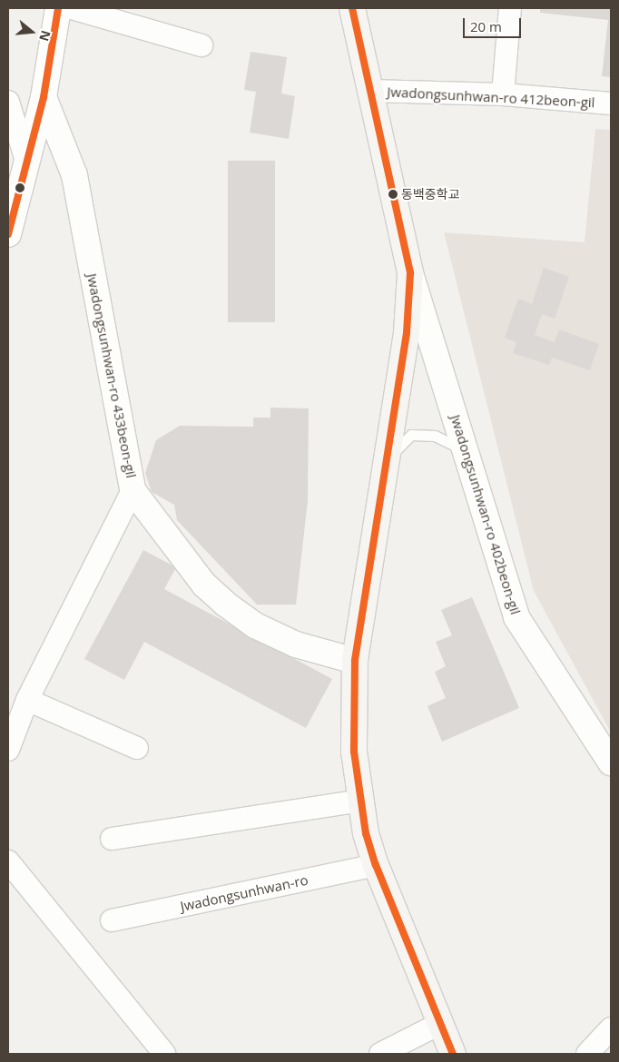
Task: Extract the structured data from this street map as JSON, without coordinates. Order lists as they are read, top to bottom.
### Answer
{
  "streets": {
    "street": [
      "Jwadongsunhwan-ro 412beon-gil",
      "Jwadongsunhwan-ro 433beon-gil",
      "Jwadongsunhwan-ro 402beon-gil",
      "Jwadongsunhwan-ro"
    ]
  },
  "places": ["동백중학교"],
  "scale_bar": "20 m",
  "north": "right"
}
